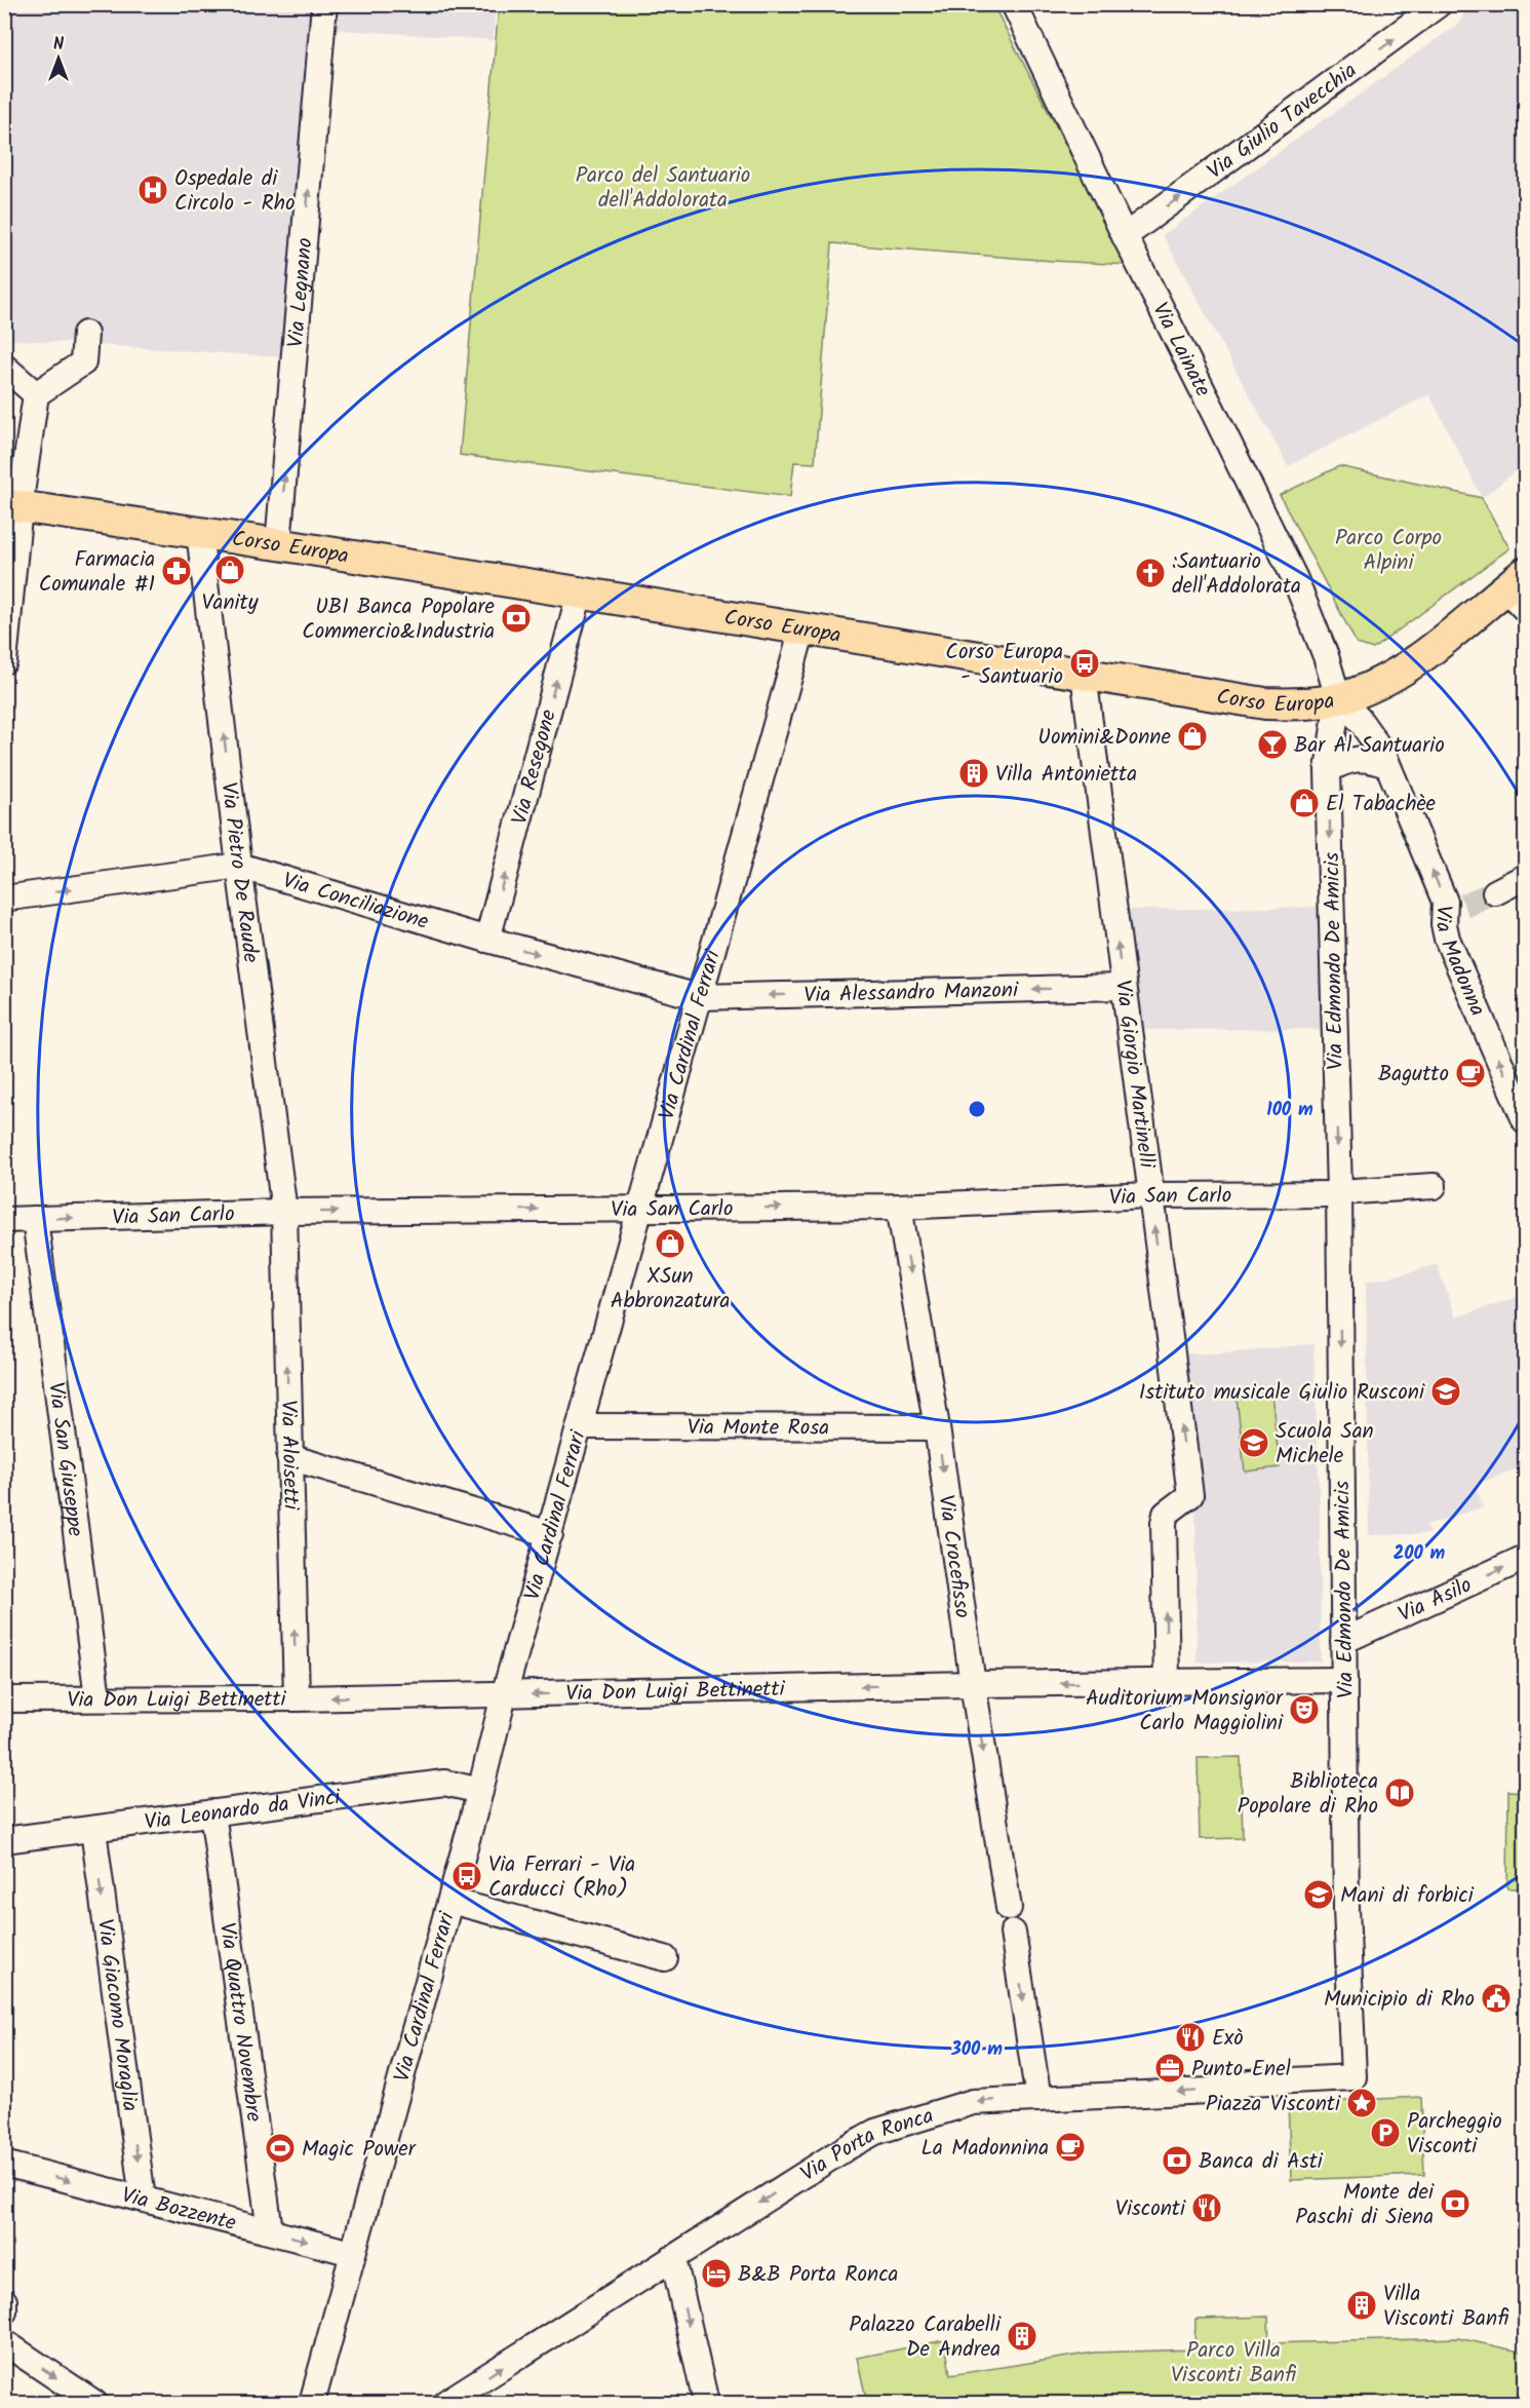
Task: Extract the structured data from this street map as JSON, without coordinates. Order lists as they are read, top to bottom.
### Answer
{
  "streets": {
    "main road": ["Corso Europa"],
    "street": [
      "Via Giulio Tavecchia",
      "Via Legnano",
      "Via Lainate",
      "Via Resegone",
      "Via Pietro De Raude",
      "Via Conciliazione",
      "Via Madonna",
      "Via Edmondo De Amicis",
      "Via Alessandro Manzoni",
      "Via Cardinal Ferrari",
      "Via Giorgio Martinelli",
      "Via San Carlo",
      "Via Monte Rosa",
      "Via Aloisetti",
      "Via San Giuseppe",
      "Via Crocefisso",
      "Via Asilo",
      "Via Don Luigi Bettinetti",
      "Via Leonardo da Vinci",
      "Via Giacomo Moraglia",
      "Via Quattro Novembre",
      "Via Porta Ronca",
      "Via Bozzente"
    ]
  },
  "crossings": [
    ["Via Giulio Tavecchia", "Via Lainate"],
    ["Via Legnano", "Corso Europa"],
    ["Via Lainate", "Corso Europa"],
    ["Via Lainate", "Via Madonna"],
    ["Via Lainate", "Via Edmondo De Amicis"],
    ["Corso Europa", "Via Resegone"],
    ["Corso Europa", "Via Pietro De Raude"],
    ["Corso Europa", "Via Madonna"],
    ["Corso Europa", "Via Edmondo De Amicis"],
    ["Corso Europa", "Via Cardinal Ferrari"],
    ["Corso Europa", "Via Giorgio Martinelli"],
    ["Via Resegone", "Via Conciliazione"],
    ["Via Pietro De Raude", "Via Conciliazione"],
    ["Via Pietro De Raude", "Via San Carlo"],
    ["Via Pietro De Raude", "Via Aloisetti"],
    ["Via Conciliazione", "Via Alessandro Manzoni"],
    ["Via Conciliazione", "Via Cardinal Ferrari"],
    ["Via Madonna", "Via Edmondo De Amicis"],
    ["Via Edmondo De Amicis", "Via San Carlo"],
    ["Via Edmondo De Amicis", "Via Asilo"],
    ["Via Edmondo De Amicis", "Via Don Luigi Bettinetti"],
    ["Via Edmondo De Amicis", "Via Porta Ronca"],
    ["Via Alessandro Manzoni", "Via Cardinal Ferrari"],
    ["Via Alessandro Manzoni", "Via Giorgio Martinelli"],
    ["Via Cardinal Ferrari", "Via San Carlo"],
    ["Via Cardinal Ferrari", "Via Monte Rosa"],
    ["Via Cardinal Ferrari", "Via Don Luigi Bettinetti"],
    ["Via Cardinal Ferrari", "Via Leonardo da Vinci"],
    ["Via Cardinal Ferrari", "Via Bozzente"],
    ["Via Giorgio Martinelli", "Via San Carlo"],
    ["Via Giorgio Martinelli", "Via Don Luigi Bettinetti"],
    ["Via San Carlo", "Via Aloisetti"],
    ["Via San Carlo", "Via San Giuseppe"],
    ["Via San Carlo", "Via Crocefisso"],
    ["Via Monte Rosa", "Via Crocefisso"],
    ["Via Aloisetti", "Via Don Luigi Bettinetti"],
    ["Via San Giuseppe", "Via Don Luigi Bettinetti"],
    ["Via Crocefisso", "Via Don Luigi Bettinetti"],
    ["Via Leonardo da Vinci", "Via Giacomo Moraglia"],
    ["Via Leonardo da Vinci", "Via Quattro Novembre"],
    ["Via Giacomo Moraglia", "Via Bozzente"],
    ["Via Quattro Novembre", "Via Bozzente"]
  ],
  "one_way": [
    "Via Giulio Tavecchia",
    "Via Legnano",
    "Via Resegone",
    "Via Conciliazione",
    "Via Madonna",
    "Via Edmondo De Amicis",
    "Via Alessandro Manzoni",
    "Via Giorgio Martinelli",
    "Via San Carlo",
    "Via Aloisetti",
    "Via Crocefisso",
    "Via Asilo",
    "Via Giacomo Moraglia"
  ],
  "parks": ["Parco del Santuario dell'Addolorata", "Parco Corpo Alpini", "Parco Villa Visconti Banfi"],
  "places": {
    "hospital": ["Ospedale di Circolo - Rho"],
    "shop": [
      "Vanity",
      "Uomini&Donne",
      "El Tabachèe",
      "XSun Abbronzatura"
    ],
    "pharmacy": ["Farmacia Comunale #1"],
    "church": [":Santuario dell'Addolorata"],
    "bank": ["UBI Banca Popolare Commercio&Industria", "Banca di Asti", "Monte dei Paschi di Siena"],
    "bus stop": ["Corso Europa - Santuario", "Via Ferrari - Via Carducci (Rho)"],
    "bar": ["Bar Al Santuario"],
    "building": ["Villa Antonietta", "Villa Visconti Banfi", "Palazzo Carabelli De Andrea"],
    "cafe": ["Bagutto", "La Madonnina"],
    "school or university": ["Istituto musicale Giulio Rusconi", "Scuola San Michele", "Mani di forbici"],
    "theatre": ["Auditorium Monsignor Carlo Maggiolini"],
    "library": ["Biblioteca Popolare di Rho"],
    "public building": ["Municipio di Rho"],
    "restaurant": ["Exò", "Visconti"],
    "office": ["Punto Enel"],
    "place": ["Piazza Visconti"],
    "parking": ["Parcheggio Visconti"],
    "sports": ["Magic Power"],
    "hotel": ["B&B Porta Ronca"]
  },
  "north": "top",
  "rings": ["100 m", "200 m", "300 m"]
}
